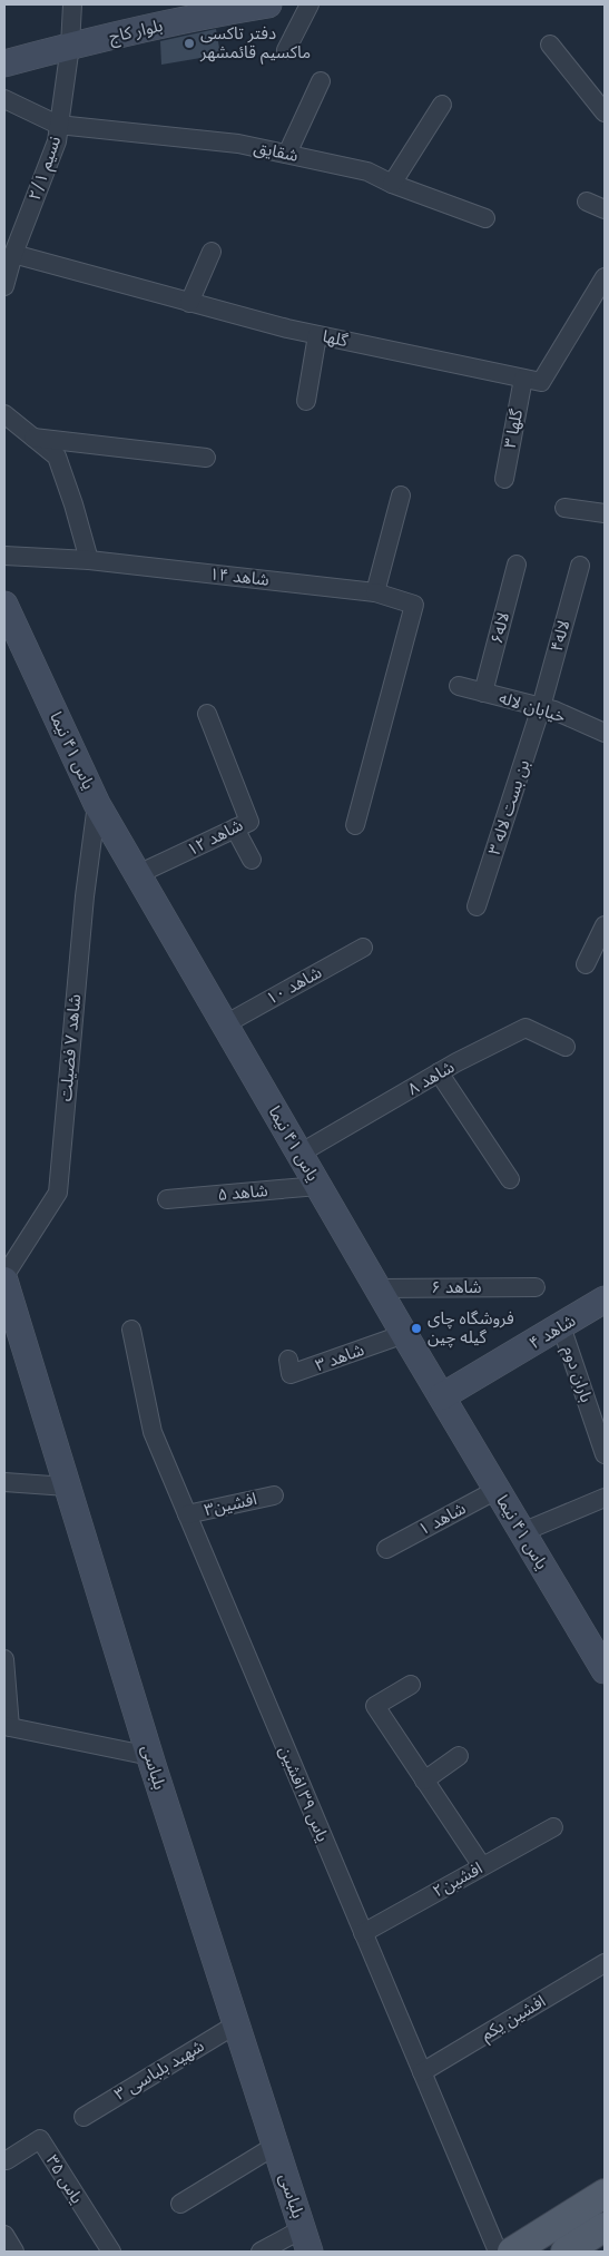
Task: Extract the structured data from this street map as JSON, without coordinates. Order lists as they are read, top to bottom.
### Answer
{
  "streets": {
    "street": [
      "بلوار کاج",
      "شقایق",
      "نسیم ۲/۱",
      "گلها",
      "گلها ۳",
      "شاهد ۱۴",
      "لاله۶",
      "لاله۴",
      "خیابان لاله",
      "یاس ۴۱ نیما",
      "بن بست لاله ۳",
      "شاهد ۱۲",
      "شاهد ۱۰",
      "شاهد ۷ فضیلت",
      "شاهد ۸",
      "شاهد ۵",
      "شاهد ۶",
      "شاهد ۴",
      "شاهد ۳",
      "باران دوم",
      "افشین۳",
      "شاهد ۱",
      "بلباسی",
      "یاس ۳۹ افشین",
      "افشین۲",
      "افشین یکم",
      "شهید بلباسی ۳",
      "یاس ۳۵"
    ]
  },
  "crossings": [
    ["بلوار کاج", "نسیم ۲/۱"],
    ["شقایق", "نسیم ۲/۱"],
    ["نسیم ۲/۱", "گلها"],
    ["گلها", "گلها ۳"],
    ["لاله۶", "خیابان لاله"],
    ["لاله۴", "خیابان لاله"],
    ["لاله۴", "بن بست لاله ۳"],
    ["خیابان لاله", "بن بست لاله ۳"],
    ["یاس ۴۱ نیما", "شاهد ۱۲"],
    ["یاس ۴۱ نیما", "شاهد ۱۰"],
    ["یاس ۴۱ نیما", "شاهد ۷ فضیلت"],
    ["یاس ۴۱ نیما", "شاهد ۸"],
    ["یاس ۴۱ نیما", "شاهد ۵"],
    ["یاس ۴۱ نیما", "شاهد ۶"],
    ["یاس ۴۱ نیما", "شاهد ۴"],
    ["یاس ۴۱ نیما", "شاهد ۳"],
    ["یاس ۴۱ نیما", "شاهد ۱"],
    ["شاهد ۴", "باران دوم"],
    ["افشین۳", "یاس ۳۹ افشین"],
    ["بلباسی", "شهید بلباسی ۳"],
    ["یاس ۳۹ افشین", "افشین۲"],
    ["یاس ۳۹ افشین", "افشین یکم"]
  ],
  "places": ["دفتر تاکسی ماکسیم قائمشهر", "فروشگاه چای گیله‌ چین"]
}
